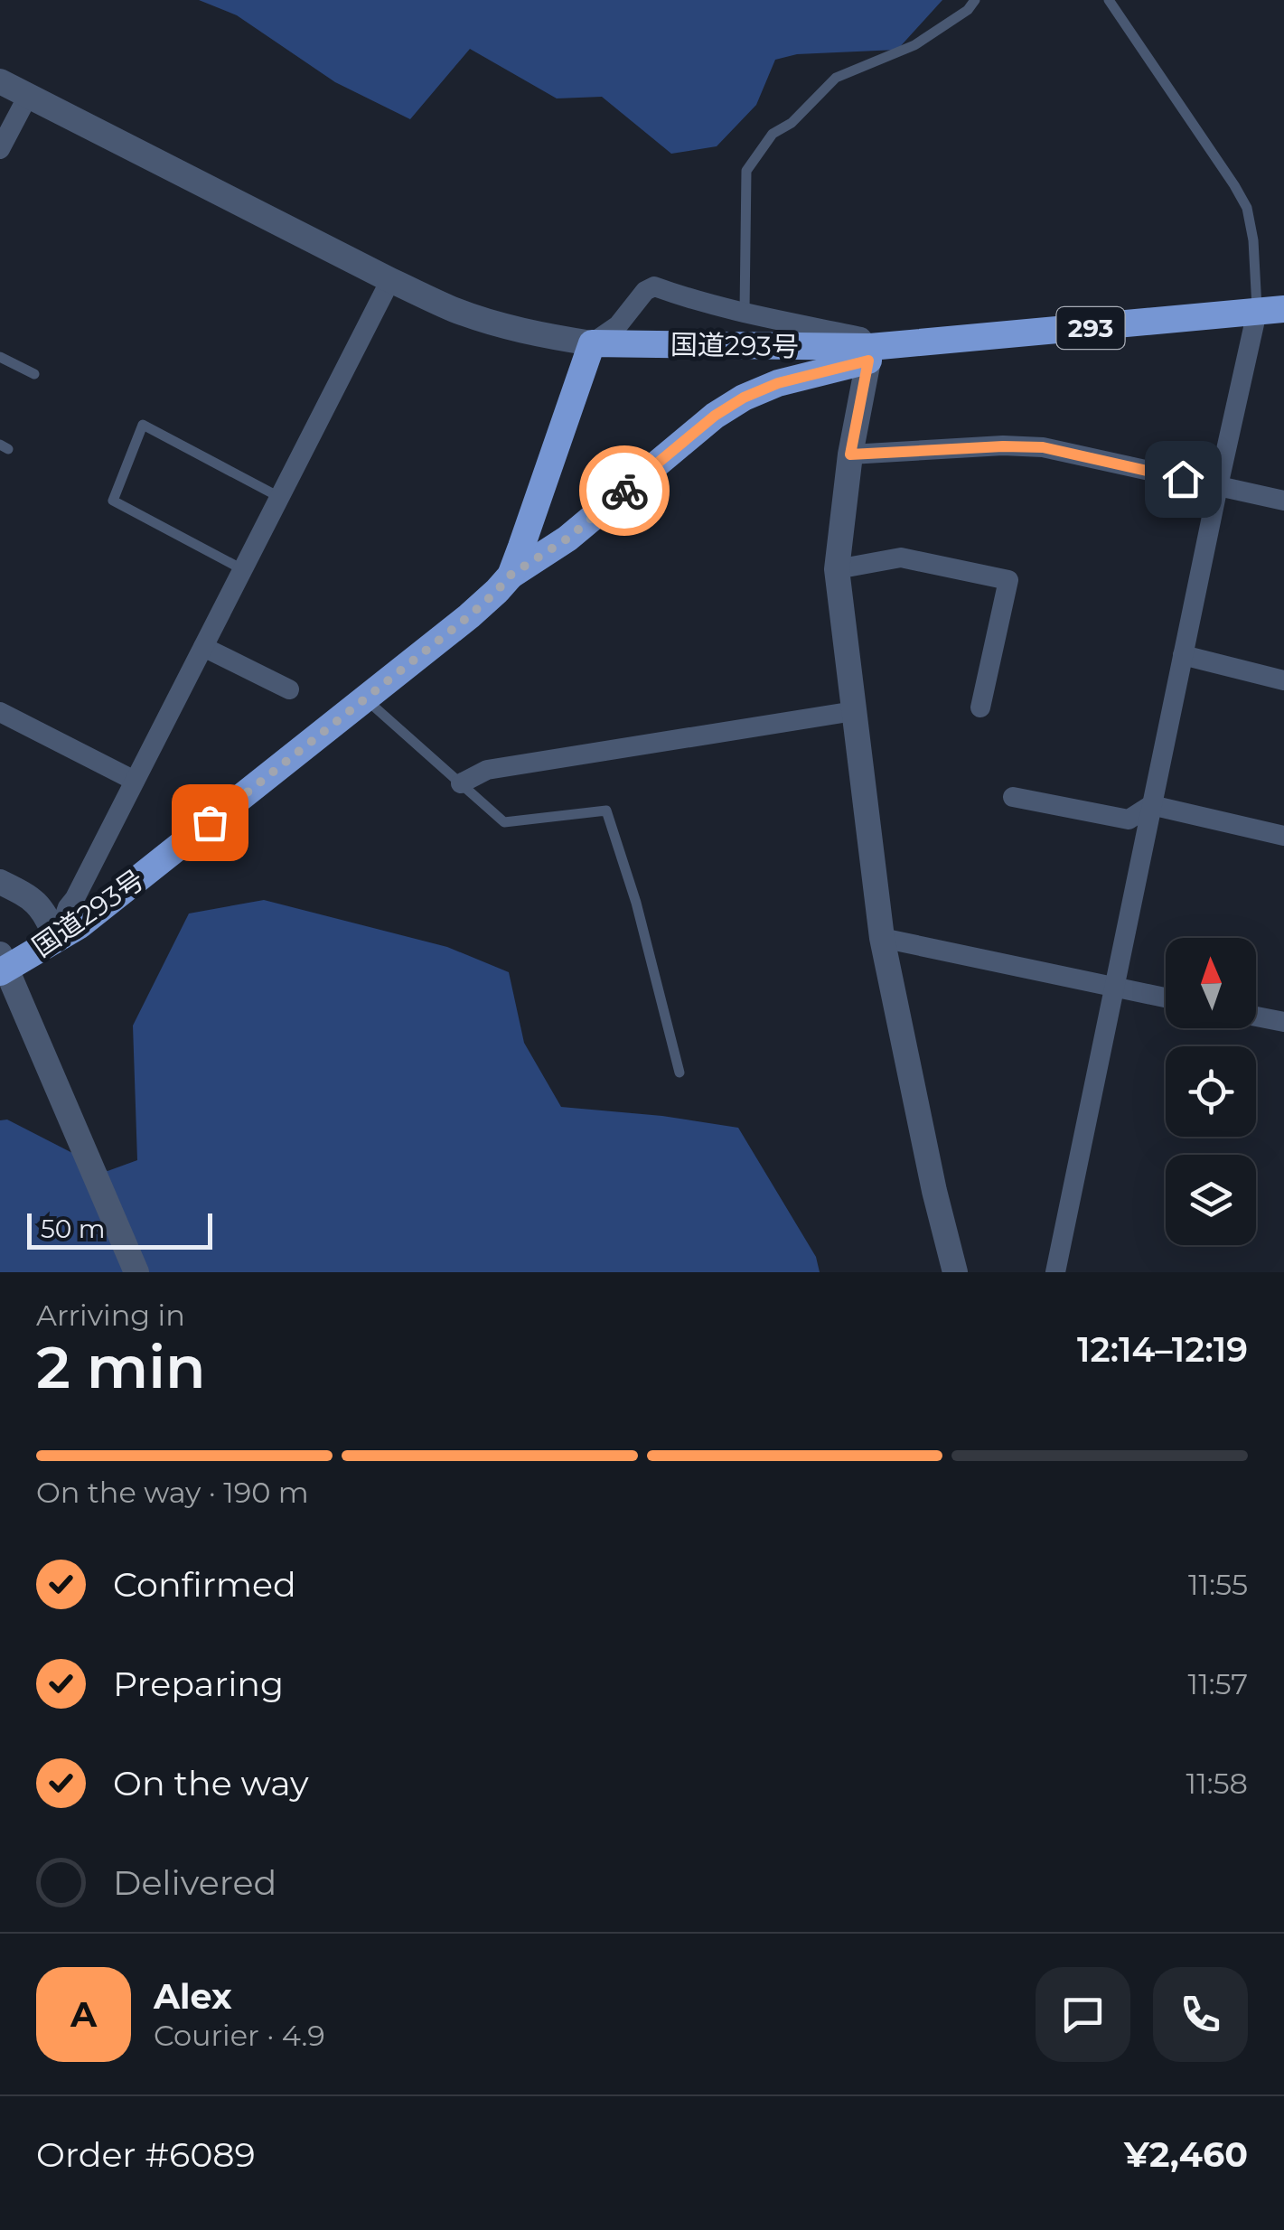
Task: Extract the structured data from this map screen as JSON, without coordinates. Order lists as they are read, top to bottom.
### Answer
{
  "streets": {
    "highway": ["293", "国道293号"]
  },
  "scale_bar": "50 m",
  "north": "top",
  "page": {
    "scale": "50 m",
    "heading": ["2 min", "Arriving in", "12:14–12:19"],
    "panel": [
      "Alex",
      "Courier · 4.9",
      "Order #6089",
      "¥2,460"
    ],
    "bar": "On the way · 190 m",
    "list": [
      ["Confirmed", "11:55"],
      ["Preparing", "11:57"],
      ["On the way", "11:58"],
      "Delivered"
    ],
    "round": "A"
  }
}
